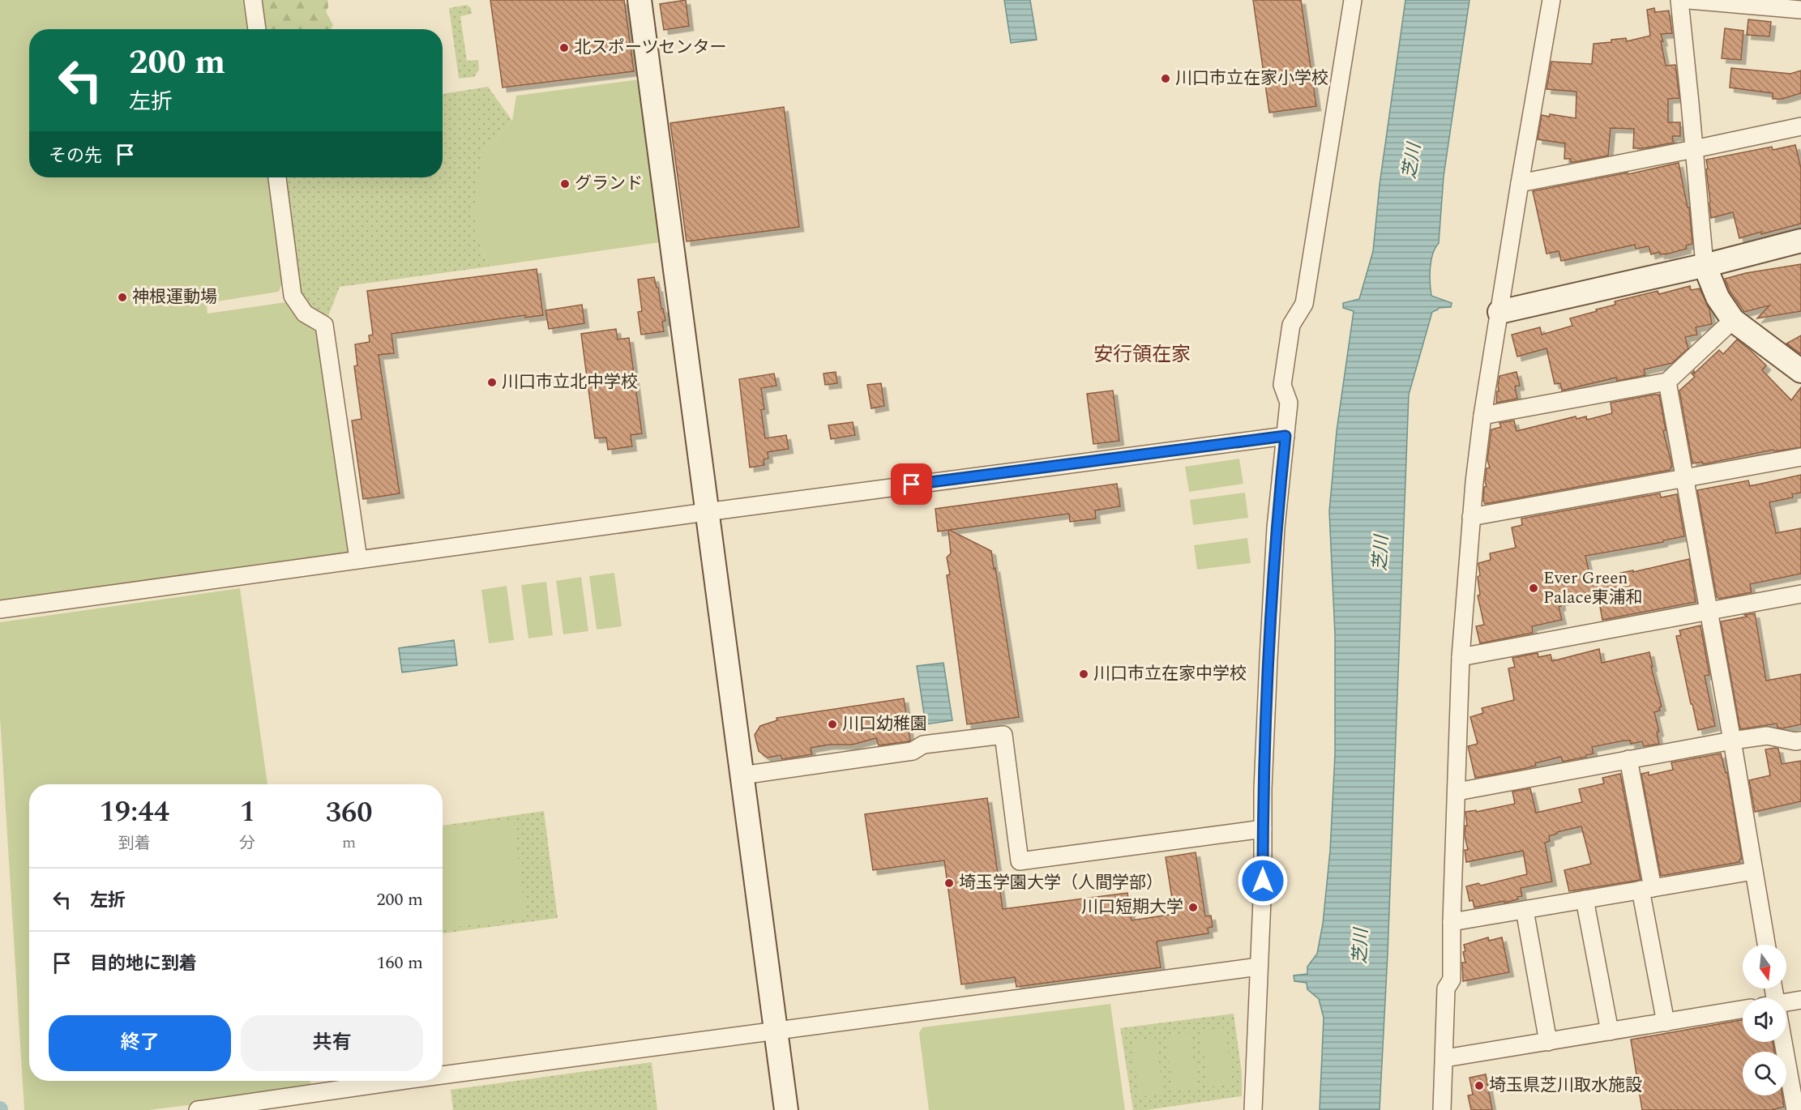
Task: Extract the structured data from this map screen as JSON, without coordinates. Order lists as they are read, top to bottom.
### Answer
{
  "districts": ["安行領在家"],
  "water": ["芝川"],
  "places": [
    "北スポーツセンター",
    "川口市立在家小学校",
    "グランド",
    "神根運動場",
    "川口市立北中学校",
    "Ever Green Palace東浦和",
    "川口市立在家中学校",
    "川口幼稚園",
    "埼玉学園大学（人間学部）",
    "川口短期大学",
    "埼玉県芝川取水施設"
  ],
  "north": "bottom",
  "page": {
    "turn": ["200 m", "左折"],
    "then": "その先",
    "eta": [
      "19:44",
      "到着",
      "1",
      "分",
      "360",
      "m"
    ],
    "list": [
      {
        "name": "左折",
        "value": "200 m"
      },
      {
        "name": "目的地に到着",
        "value": "160 m"
      }
    ],
    "buttons": ["終了", "共有"]
  }
}
